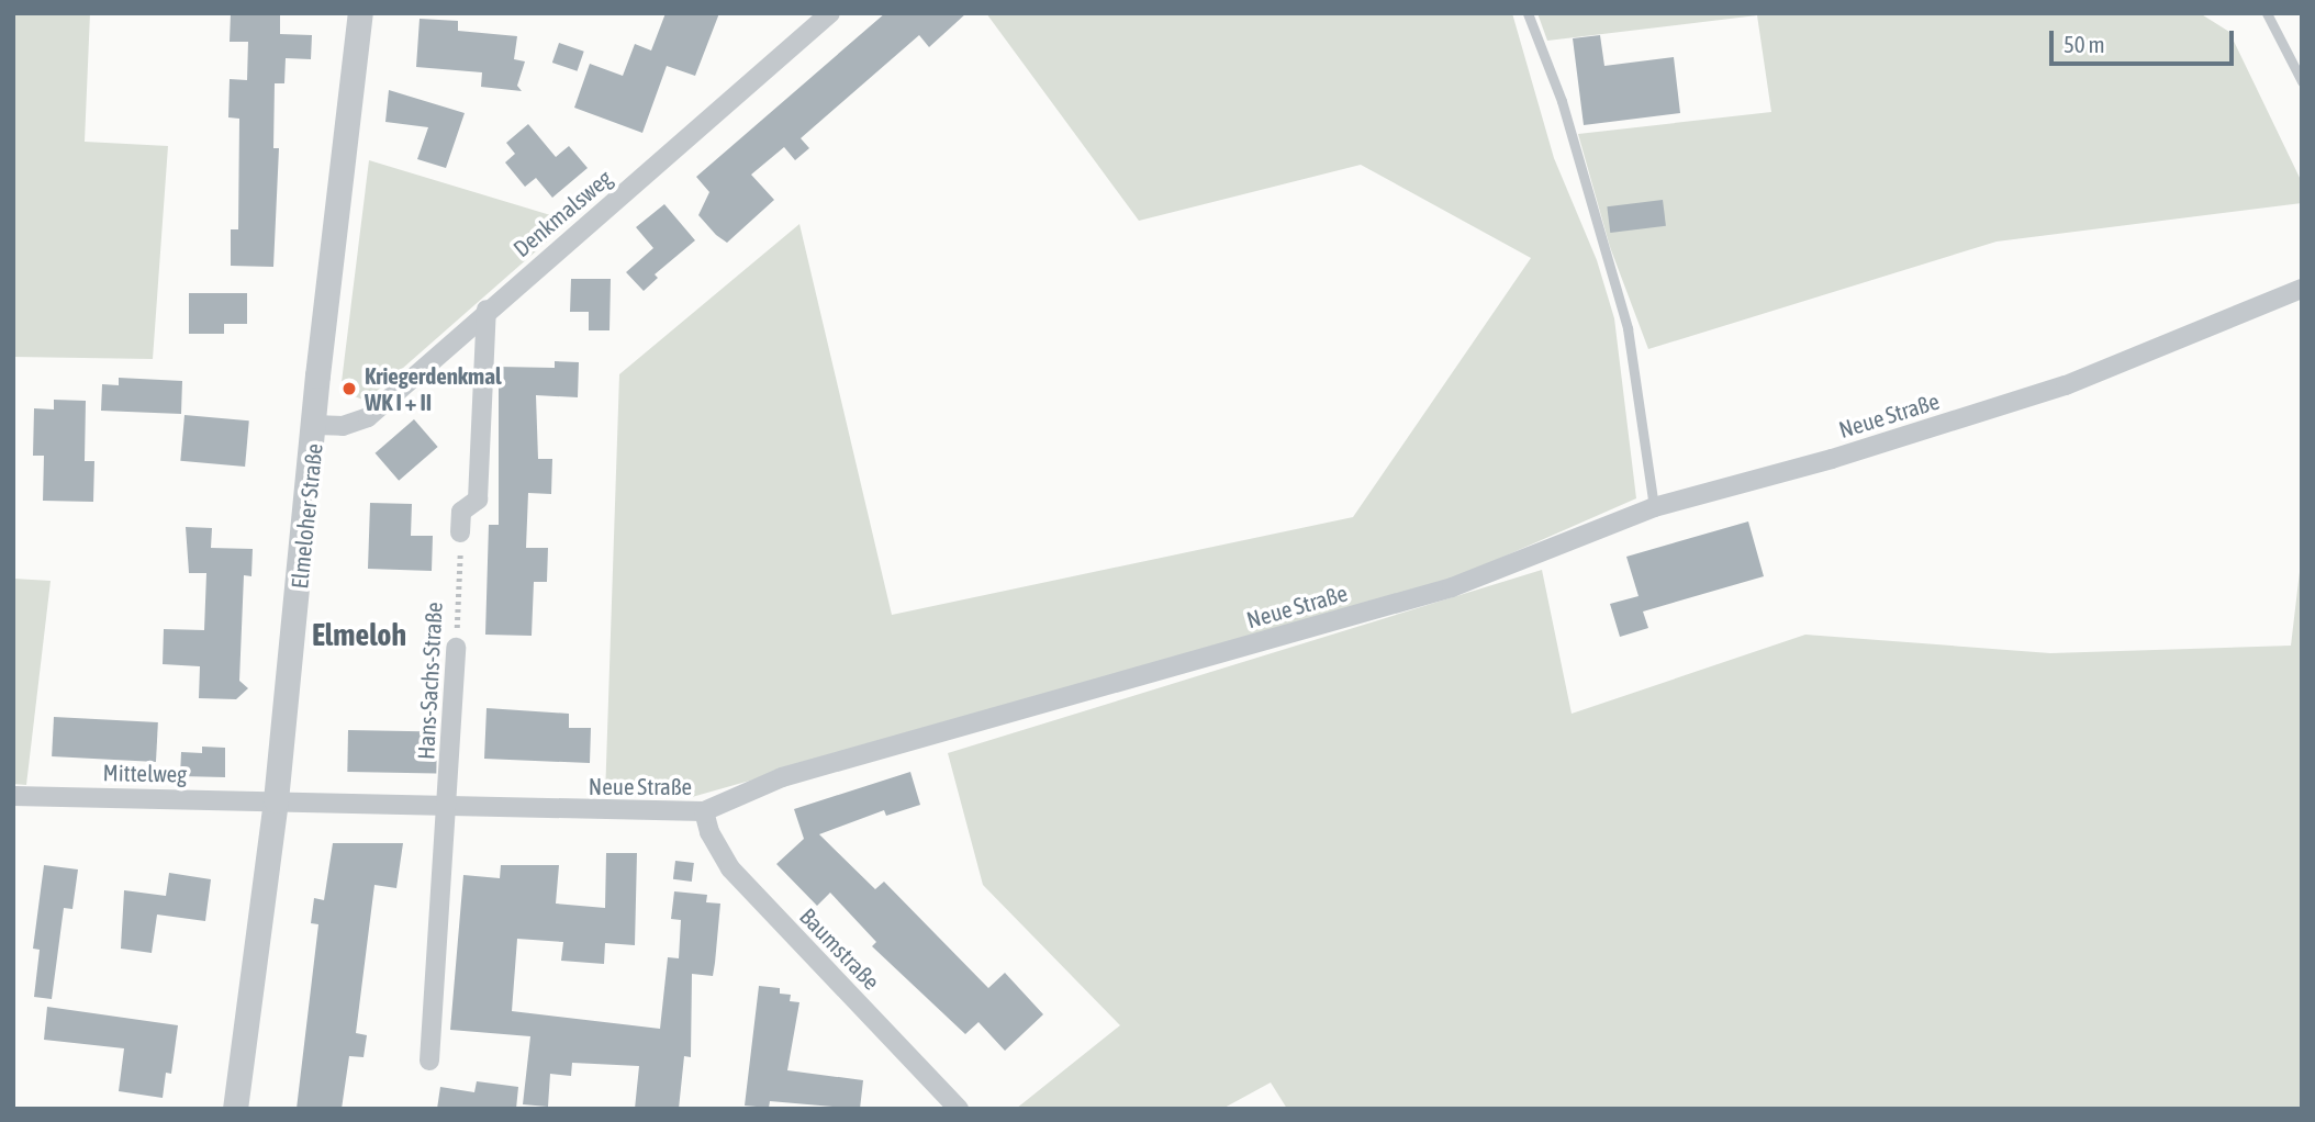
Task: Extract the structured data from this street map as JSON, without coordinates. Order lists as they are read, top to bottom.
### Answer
{
  "streets": {
    "street": [
      "Denkmalsweg",
      "Neue Straße",
      "Elmeloher Straße",
      "Hans-Sachs-Straße",
      "Mittelweg",
      "Baumstraße"
    ]
  },
  "crossings": [
    ["Denkmalsweg", "Elmeloher Straße"],
    ["Neue Straße", "Elmeloher Straße"],
    ["Neue Straße", "Hans-Sachs-Straße"],
    ["Neue Straße", "Mittelweg"],
    ["Neue Straße", "Baumstraße"],
    ["Elmeloher Straße", "Mittelweg"]
  ],
  "districts": ["Elmeloh"],
  "places": ["Kriegerdenkmal WK I + II"],
  "scale_bar": "50 m"
}
